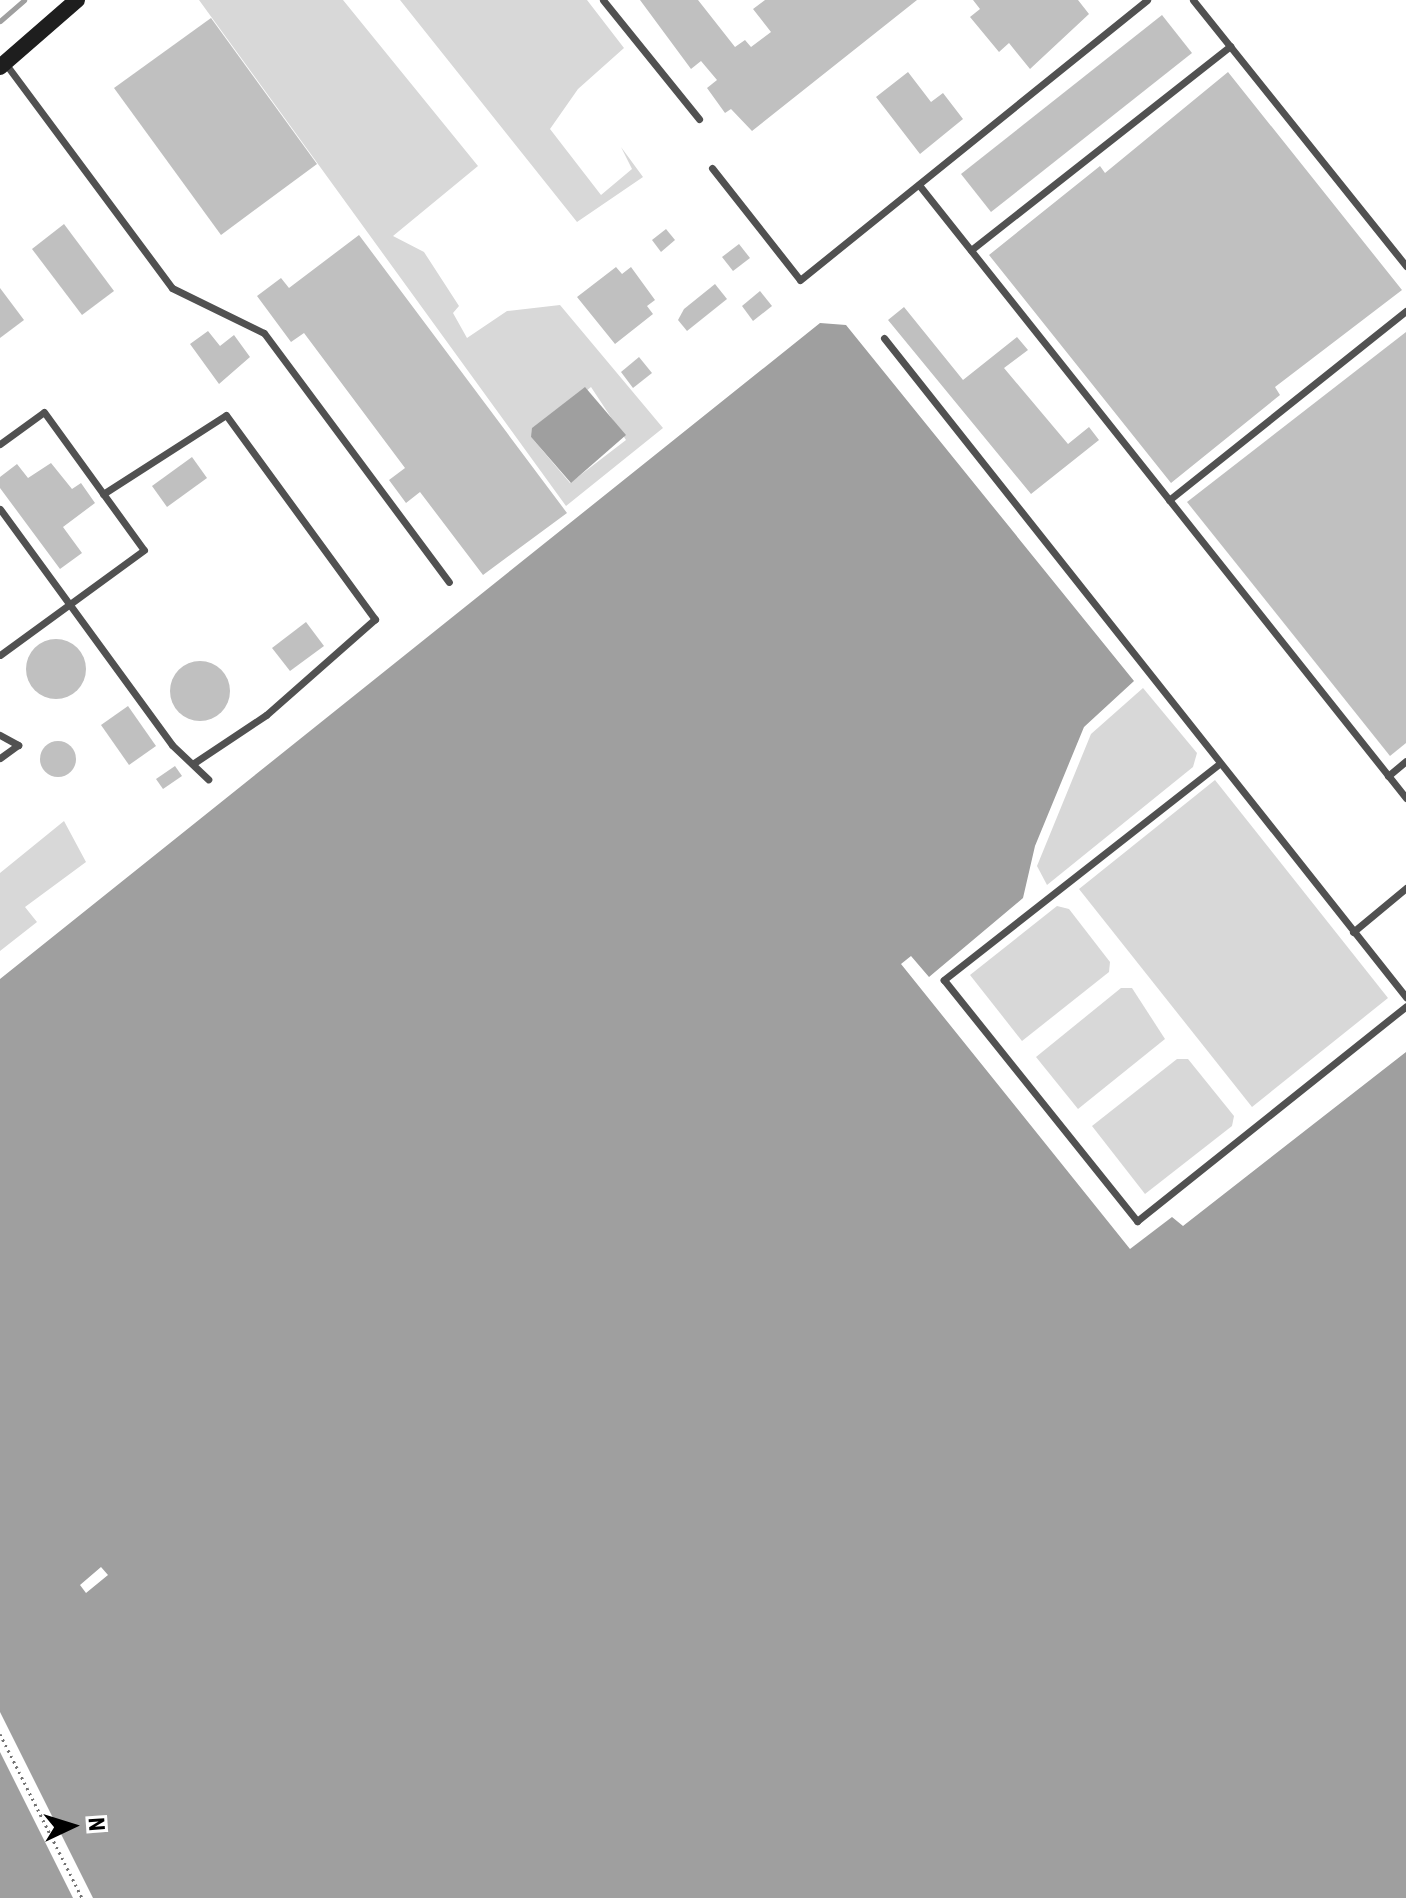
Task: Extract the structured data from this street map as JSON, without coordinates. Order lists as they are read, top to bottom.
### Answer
{
  "north": "right"
}
